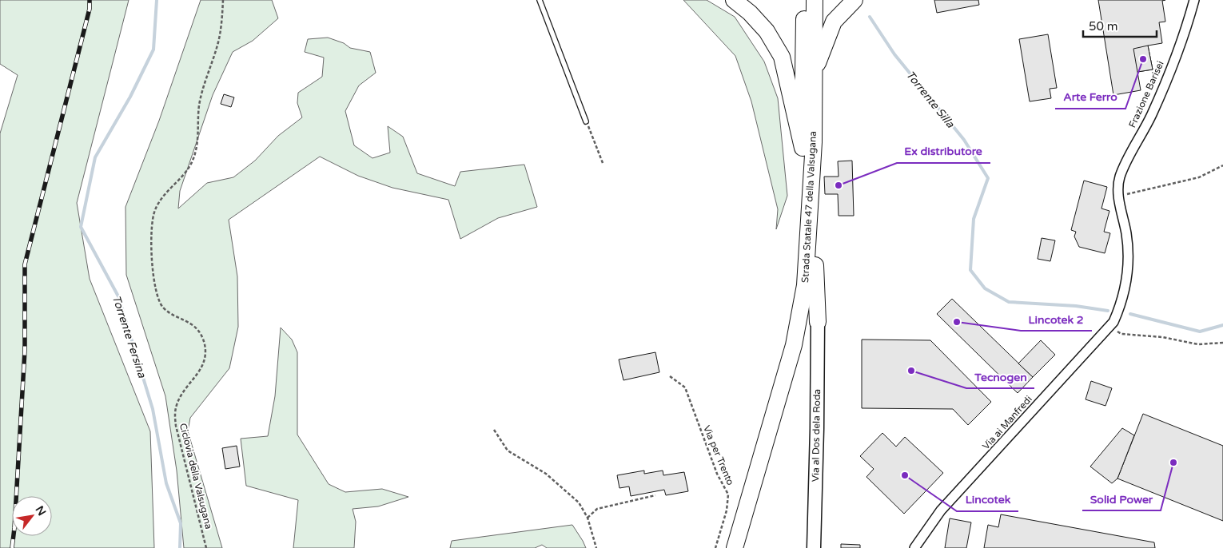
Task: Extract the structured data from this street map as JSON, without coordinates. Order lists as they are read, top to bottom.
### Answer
{
  "streets": {
    "highway": ["Strada Statale 47 della Valsugana"],
    "main road": ["Via al Dos dela Roda"],
    "street": ["Frazione Barisei", "Via ai Manfredi"],
    "path": ["Via per Trento", "Ciclovia della Valsugana"]
  },
  "crossings": [
    ["Frazione Barisei", "Via ai Manfredi"]
  ],
  "water": ["Torrente Silla", "Torrente Fersina"],
  "places": [
    "Arte Ferro",
    "Ex distributore",
    "Lincotek 2",
    "Tecnogen",
    "Solid Power",
    "Lincotek"
  ],
  "scale_bar": "50 m",
  "north": "top right"
}
